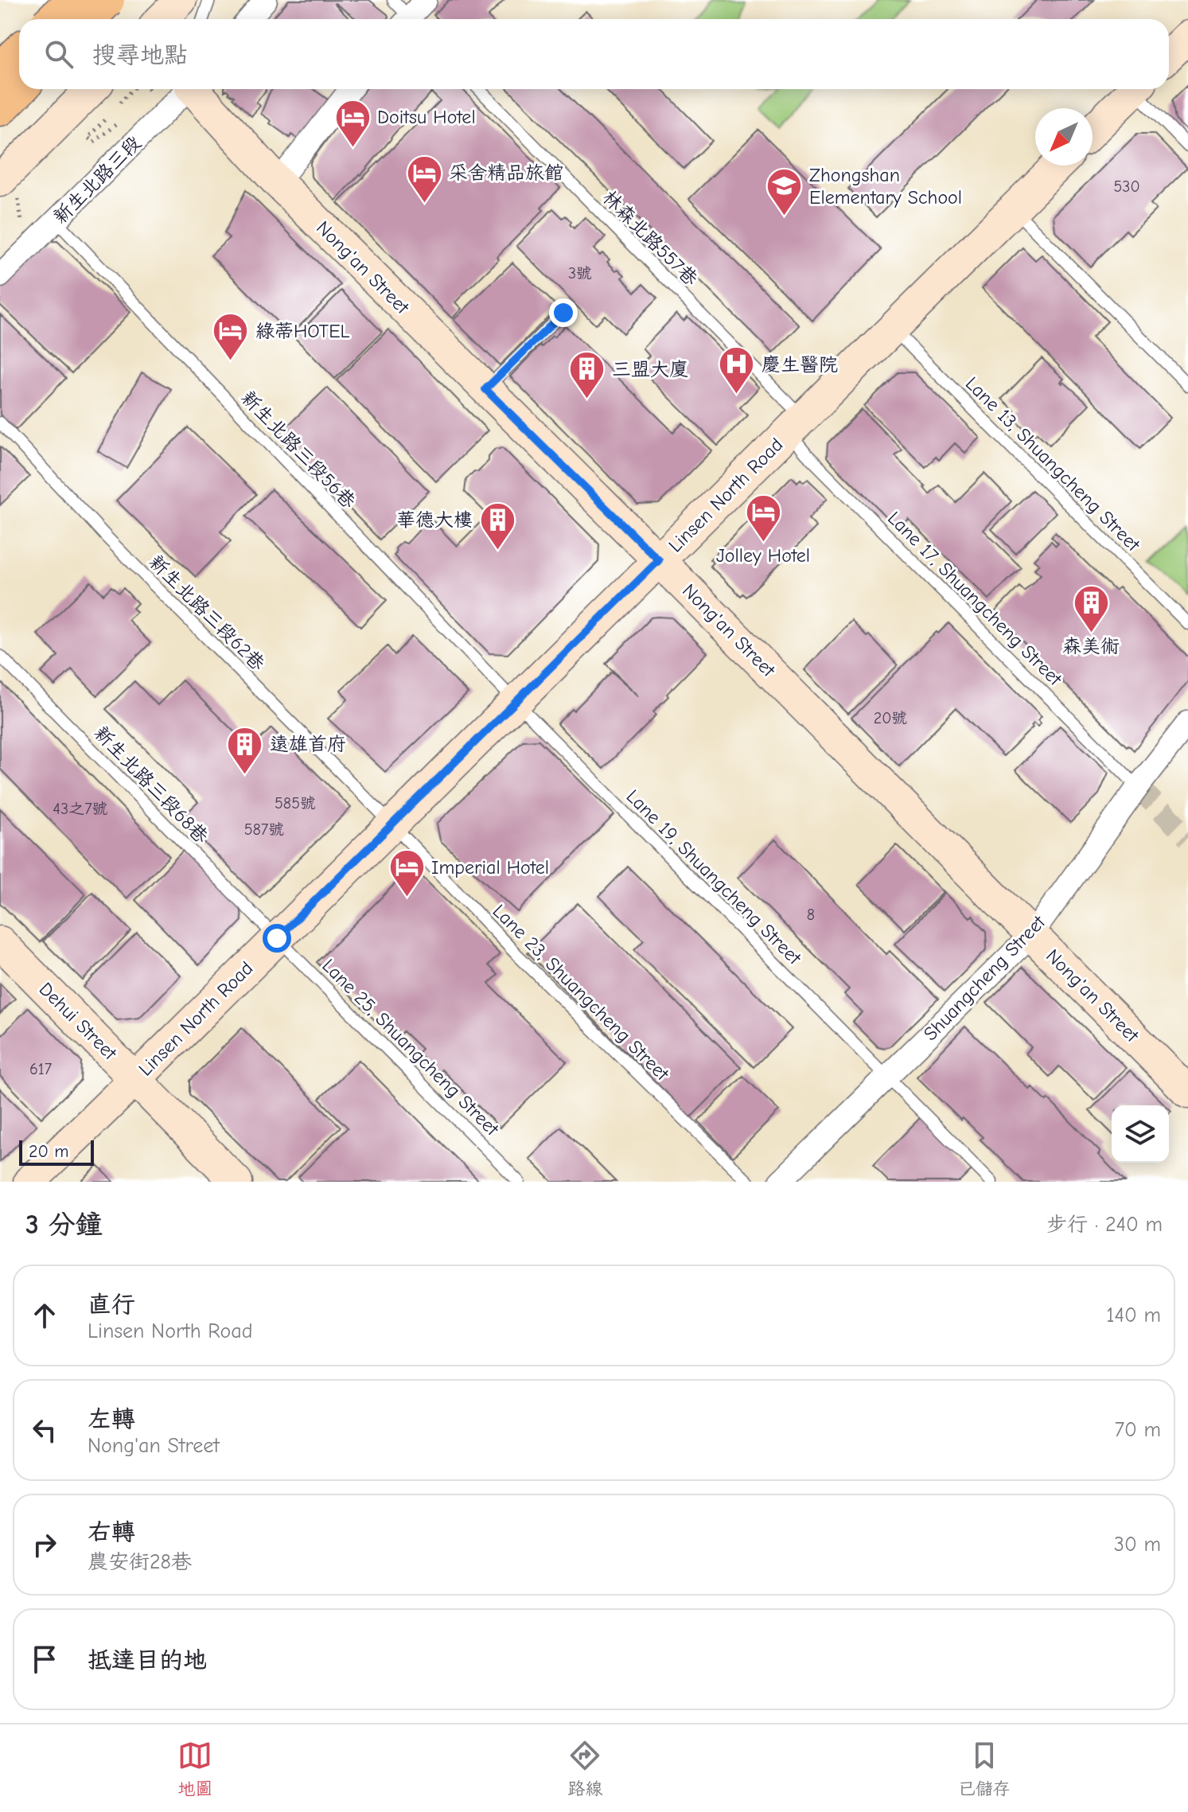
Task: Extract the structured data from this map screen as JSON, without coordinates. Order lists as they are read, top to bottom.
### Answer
{
  "streets": {
    "street": [
      "新生北路三段",
      "Nong'an Street",
      "Linsen North Road",
      "Shuangcheng Street",
      "Dehui Street"
    ],
    "lane": [
      "林森北路557巷",
      "新生北路三段56巷",
      "Lane 13, Shuangcheng Street",
      "Lane 17, Shuangcheng Street",
      "新生北路三段62巷",
      "新生北路三段68巷",
      "Lane 19, Shuangcheng Street",
      "Lane 23, Shuangcheng Street",
      "Lane 25, Shuangcheng Street"
    ]
  },
  "crossings": [
    ["新生北路三段", "新生北路三段56巷"],
    ["林森北路557巷", "Linsen North Road"],
    ["林森北路557巷", "Lane 17, Shuangcheng Street"],
    ["Nong'an Street", "Linsen North Road"],
    ["Nong'an Street", "Shuangcheng Street"],
    ["新生北路三段56巷", "Linsen North Road"],
    ["新生北路三段56巷", "Lane 19, Shuangcheng Street"],
    ["Lane 13, Shuangcheng Street", "Linsen North Road"],
    ["Linsen North Road", "Lane 17, Shuangcheng Street"],
    ["Linsen North Road", "新生北路三段62巷"],
    ["Linsen North Road", "新生北路三段68巷"],
    ["Linsen North Road", "Lane 19, Shuangcheng Street"],
    ["Linsen North Road", "Lane 23, Shuangcheng Street"],
    ["Linsen North Road", "Dehui Street"],
    ["Linsen North Road", "Lane 25, Shuangcheng Street"],
    ["Lane 17, Shuangcheng Street", "Shuangcheng Street"],
    ["新生北路三段62巷", "Lane 23, Shuangcheng Street"],
    ["新生北路三段68巷", "Lane 25, Shuangcheng Street"],
    ["Lane 19, Shuangcheng Street", "Shuangcheng Street"]
  ],
  "places": {
    "hotel": [
      "Doitsu Hotel",
      "采舍精品旅館",
      "綠蒂HOTEL",
      "Jolley Hotel",
      "Imperial Hotel"
    ],
    "school or university": ["Zhongshan Elementary School"],
    "hospital": ["慶生醫院"],
    "building": [
      "三盟大廈",
      "華德大樓",
      "森美術",
      "遠雄首府"
    ]
  },
  "house_numbers": [
    "530",
    "3號",
    "20號",
    "585號",
    "43之7號",
    "587號",
    "8",
    "617"
  ],
  "scale_bar": "20 m",
  "north": "bottom left",
  "page": {
    "search": "搜尋地點",
    "scale": "20 m",
    "heading": ["3 分鐘", "步行 · 240 m"],
    "list": [
      ["直行", "Linsen North Road", "140 m"],
      ["左轉", "Nong'an Street", "70 m"],
      ["右轉", "農安街28巷", "30 m"],
      "抵達目的地"
    ],
    "nav": ["地圖", "路線", "已儲存"]
  }
}
